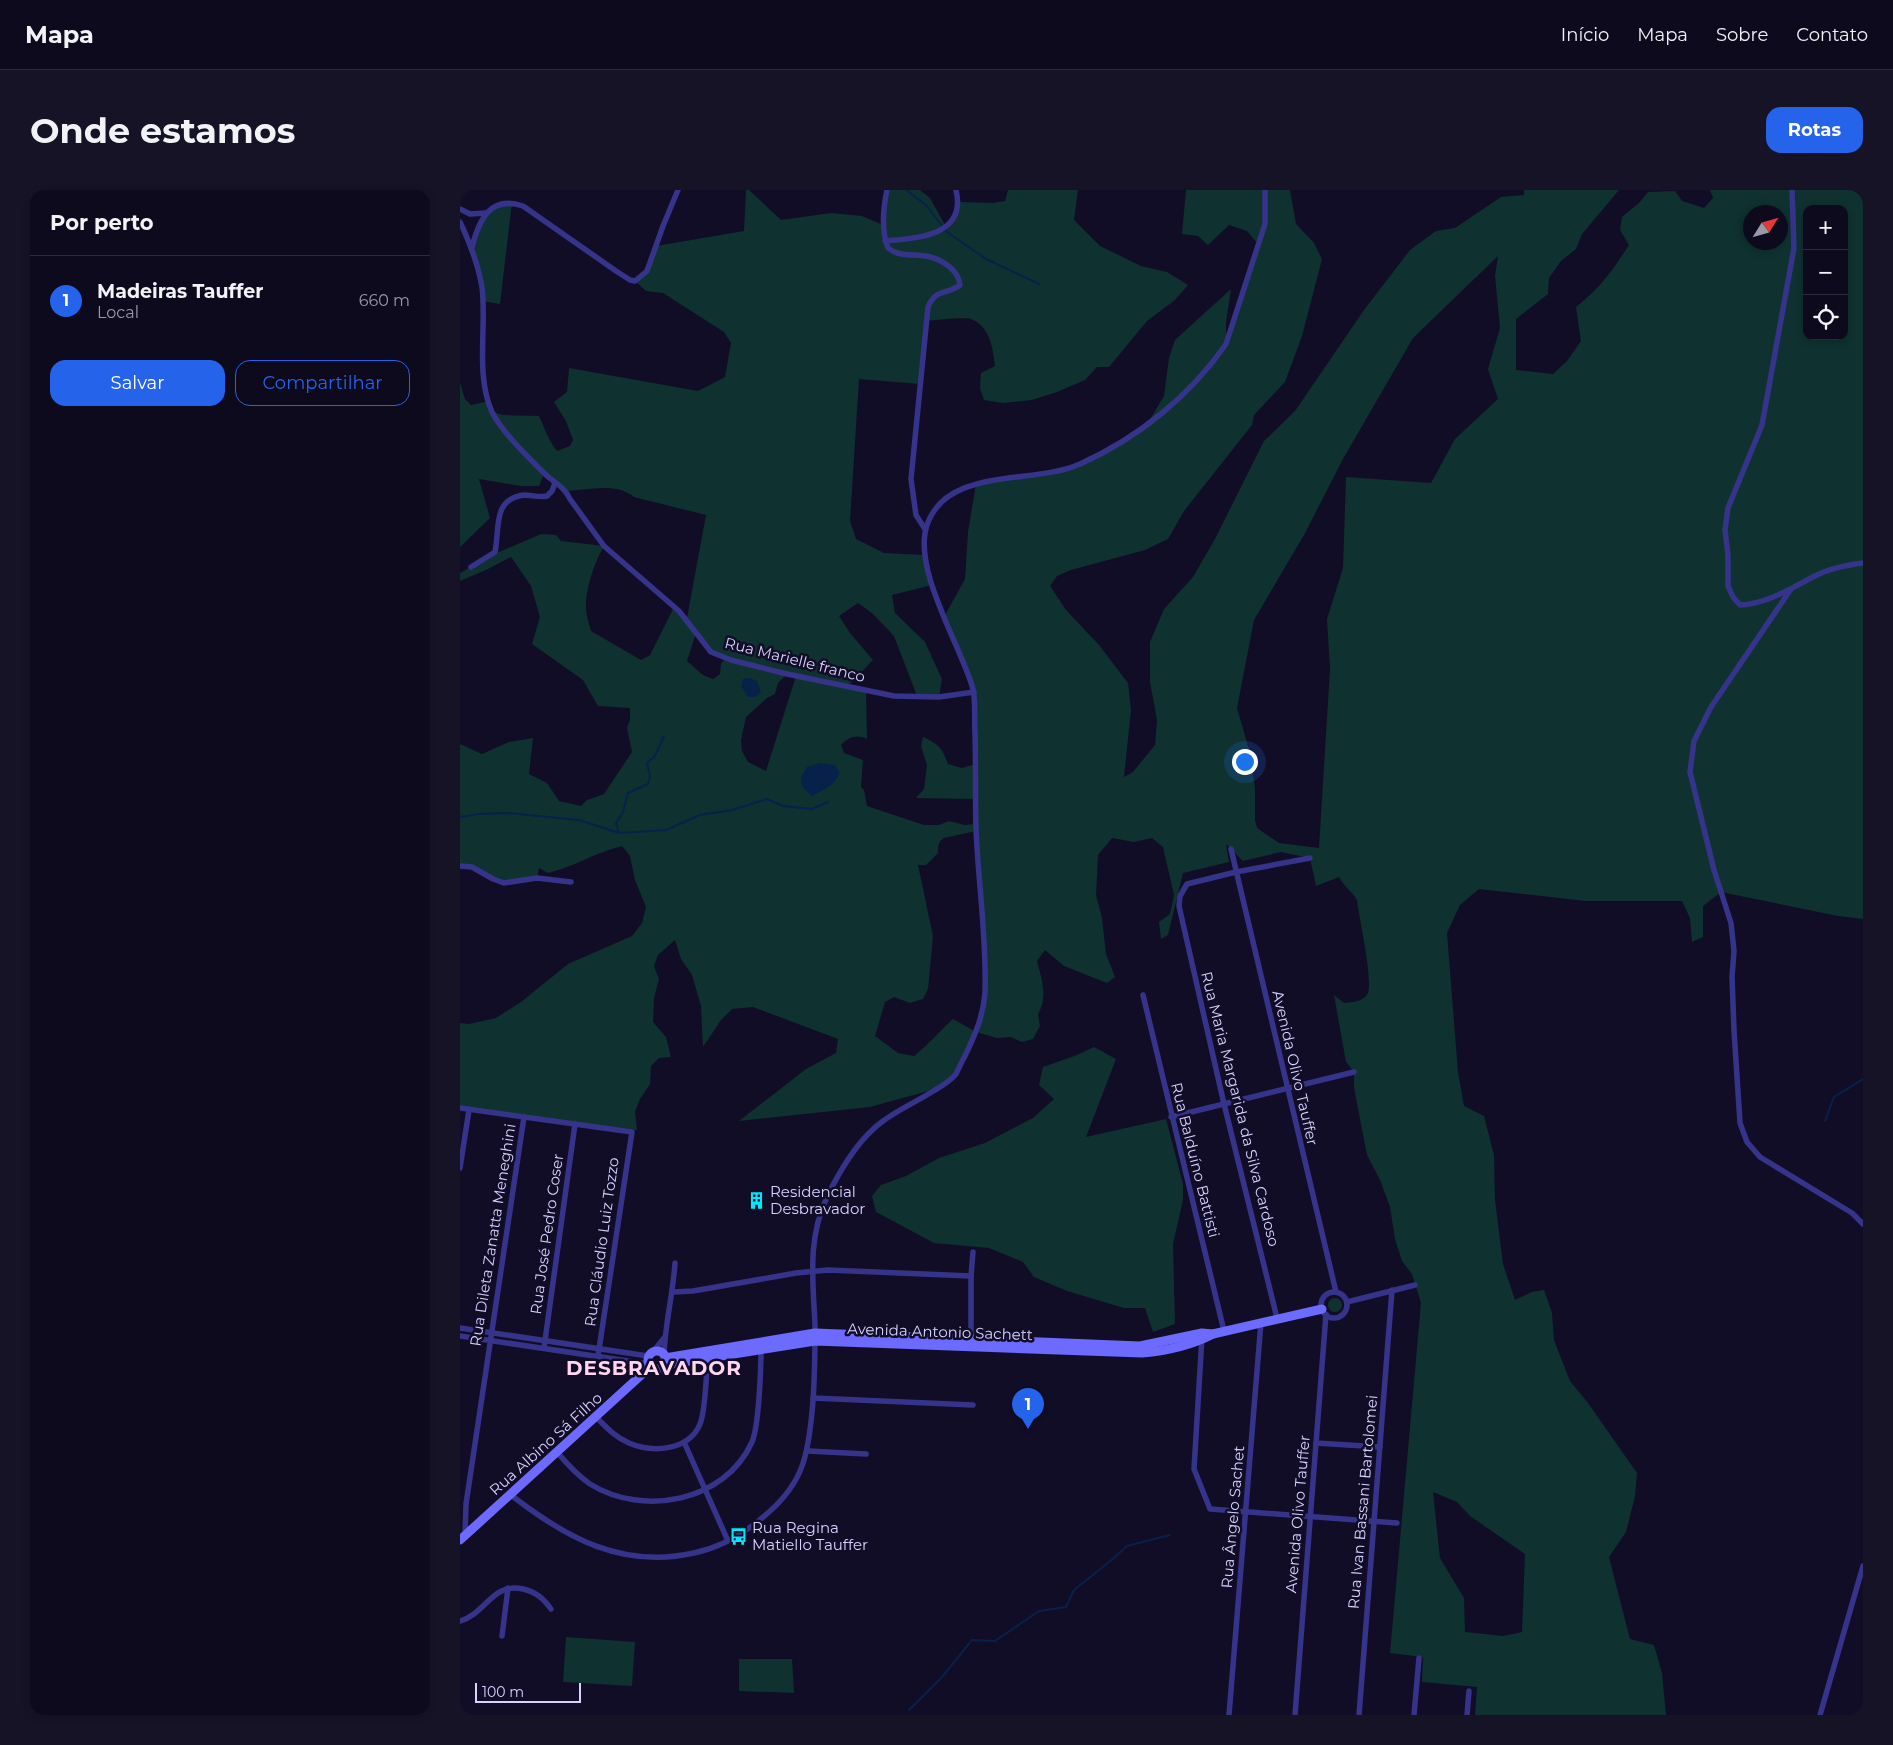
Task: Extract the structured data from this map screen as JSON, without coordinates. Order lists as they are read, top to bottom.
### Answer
{
  "streets": {
    "street": [
      "Rua Marielle franco",
      "Avenida Olivo Tauffer",
      "Rua Maria Margarida da Silva Cardoso",
      "Rua Balduíno Battisti",
      "Rua José Pedro Coser",
      "Rua Dileta Zanatta Meneghini",
      "Rua Cláudio Luiz Tozzo",
      "Avenida Antonio Sachett",
      "Rua Albino Sá Filho",
      "Rua Ivan Bassani Bartolomei",
      "Rua Ângelo Sachet"
    ]
  },
  "crossings": [
    ["Avenida Olivo Tauffer", "Rua Maria Margarida da Silva Cardoso"],
    ["Avenida Olivo Tauffer", "Avenida Antonio Sachett"],
    ["Rua Maria Margarida da Silva Cardoso", "Avenida Antonio Sachett"],
    ["Rua Balduíno Battisti", "Avenida Antonio Sachett"],
    ["Rua José Pedro Coser", "Rua Cláudio Luiz Tozzo"],
    ["Rua Dileta Zanatta Meneghini", "Rua Albino Sá Filho"],
    ["Avenida Antonio Sachett", "Rua Albino Sá Filho"],
    ["Avenida Antonio Sachett", "Rua Ângelo Sachet"]
  ],
  "districts": ["DESBRAVADOR"],
  "places": {
    "building": ["Residencial Desbravador"],
    "bus stop": ["Rua Regina Matiello Tauffer"]
  },
  "scale_bar": "100 m",
  "north": "top right",
  "page": {
    "header": "Mapa",
    "nav": [
      "Início",
      "Mapa",
      "Sobre",
      "Contato"
    ],
    "buttons": [
      "Rotas",
      ["Salvar", "Compartilhar"]
    ],
    "title": "Onde estamos",
    "heading": "Por perto",
    "map_buttons": ["+", "−"],
    "list": [
      {
        "mark": "1",
        "name": "Madeiras Tauffer",
        "note": "Local",
        "value": "660 m"
      }
    ],
    "pins": "1",
    "scale": "100 m"
  }
}
